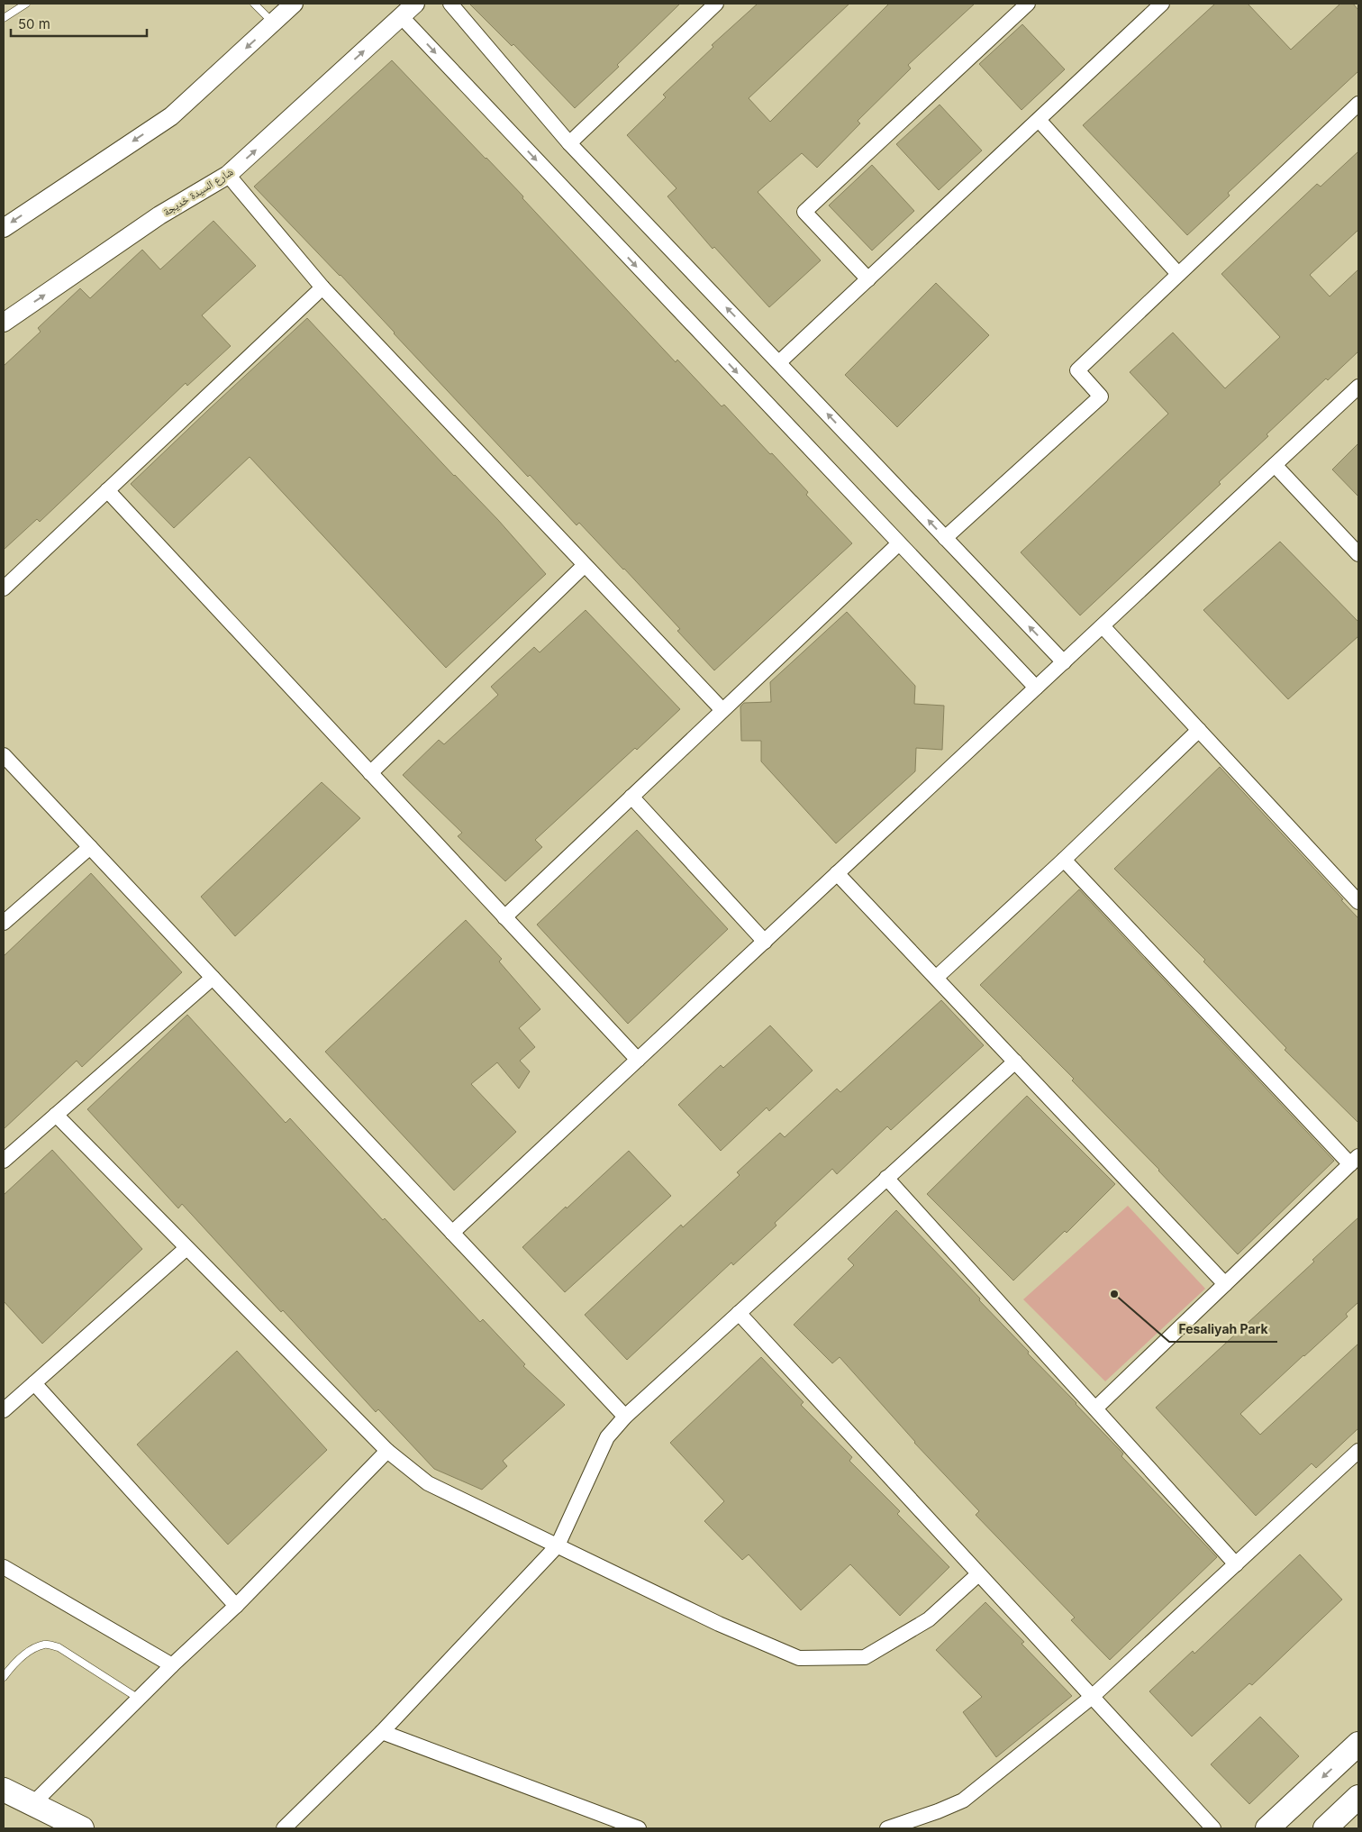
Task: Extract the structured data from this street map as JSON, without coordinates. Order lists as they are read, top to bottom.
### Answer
{
  "streets": {
    "street": ["شارع السيدة خديجة"]
  },
  "places": ["Fesaliyah Park"],
  "scale_bar": "50 m"
}
